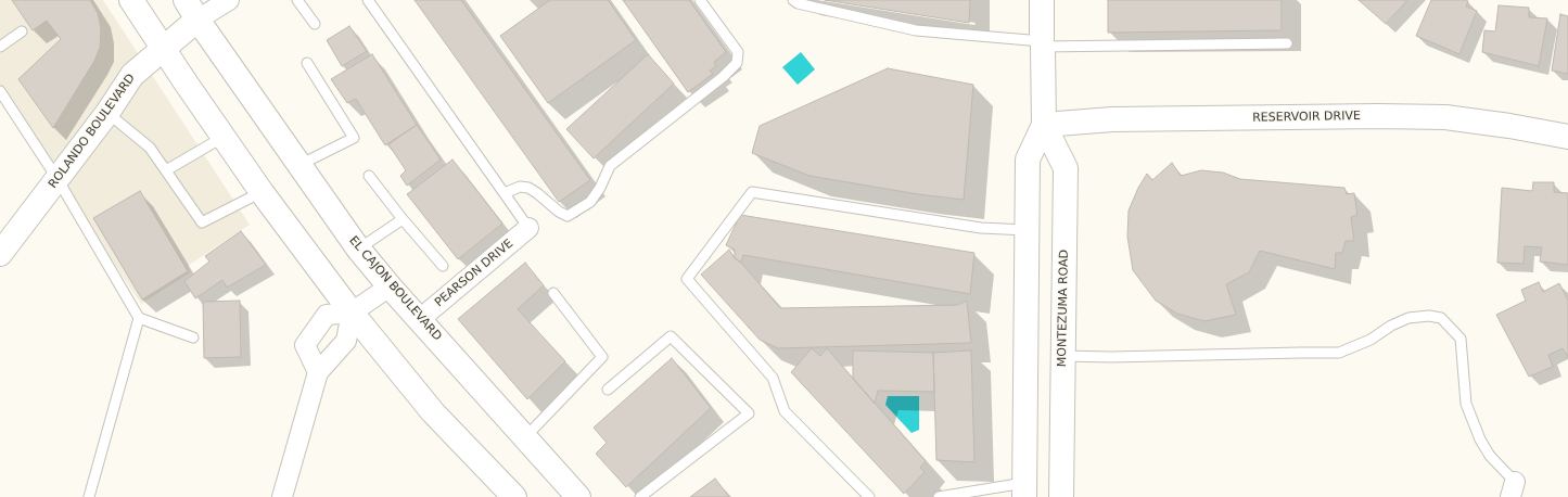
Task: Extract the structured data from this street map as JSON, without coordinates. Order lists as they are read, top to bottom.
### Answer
{
  "streets": {
    "main road": [
      "RESERVOIR DRIVE",
      "ROLANDO BOULEVARD",
      "EL CAJON BOULEVARD",
      "MONTEZUMA ROAD"
    ],
    "street": ["PEARSON DRIVE"]
  },
  "crossings": [
    ["RESERVOIR DRIVE", "MONTEZUMA ROAD"],
    ["ROLANDO BOULEVARD", "EL CAJON BOULEVARD"],
    ["PEARSON DRIVE", "EL CAJON BOULEVARD"]
  ]
}
